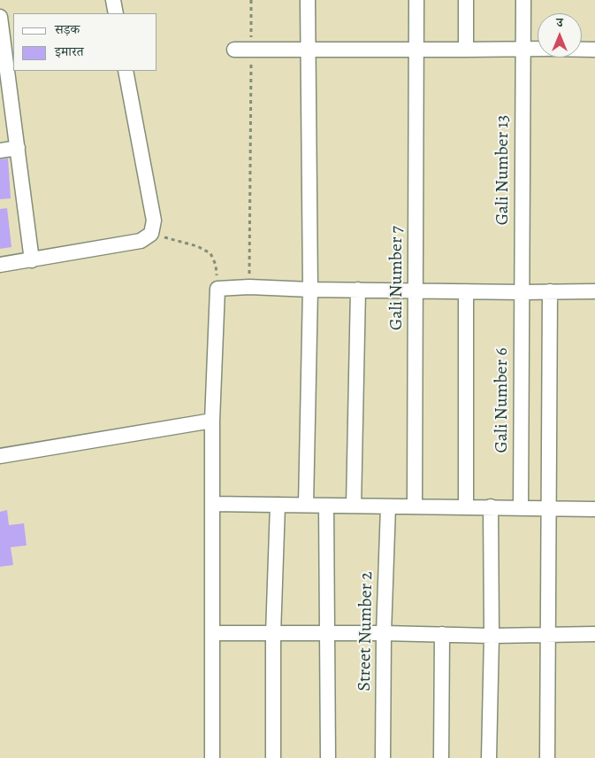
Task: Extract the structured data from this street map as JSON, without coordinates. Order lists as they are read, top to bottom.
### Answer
{
  "streets": {
    "street": [
      "Gali Number 13",
      "Gali Number 7",
      "Gali Number 6",
      "Street Number 2"
    ]
  },
  "crossings": [
    ["Gali Number 13", "Gali Number 6"]
  ],
  "legend": ["सड़क", "इमारत"],
  "north": "top"
}
